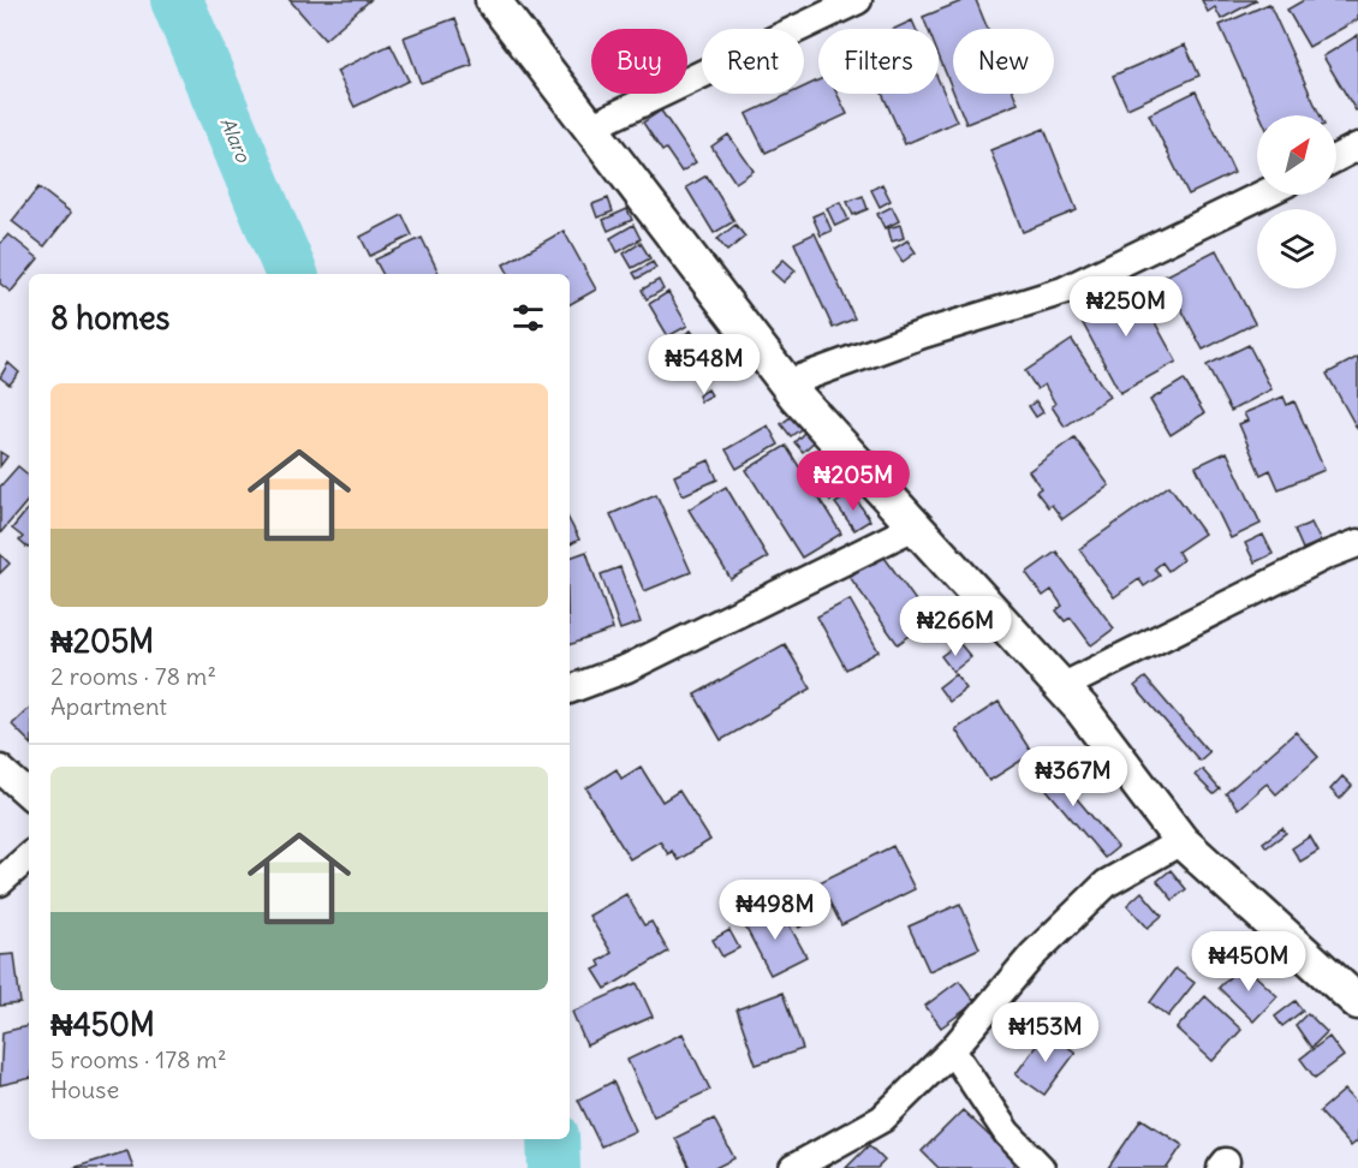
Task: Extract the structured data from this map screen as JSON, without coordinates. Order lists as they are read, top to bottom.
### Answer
{
  "water": ["Alaro"],
  "north": "top right",
  "page": {
    "chip": [
      "Buy",
      "Rent",
      "Filters",
      "New"
    ],
    "heading": "8 homes",
    "price": [
      "₦250M",
      "₦548M",
      "₦205M",
      "₦266M",
      "₦367M",
      "₦498M",
      "₦450M",
      "₦153M"
    ],
    "list": [
      {
        "name": "₦205M",
        "note": "2 rooms · 78 m² · Apartment"
      },
      {
        "name": "₦450M",
        "note": "5 rooms · 178 m² · House"
      }
    ]
  }
}
